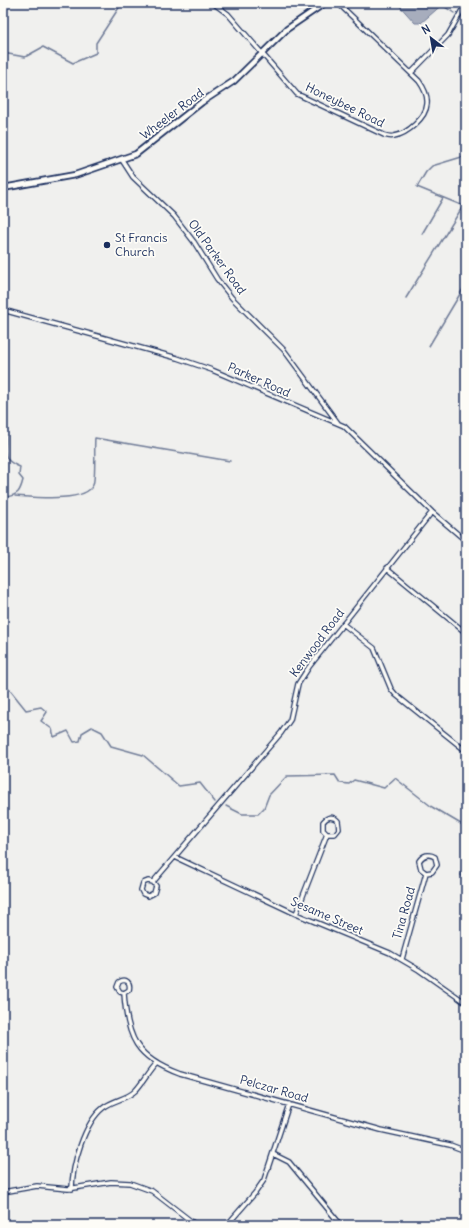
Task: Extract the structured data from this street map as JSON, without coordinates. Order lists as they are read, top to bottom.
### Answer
{
  "streets": {
    "street": [
      "Honeybee Road",
      "Wheeler Road",
      "Old Parker Road",
      "Parker Road",
      "Kenwood Road",
      "Tina Road",
      "Sesame Street",
      "Pelczar Road"
    ]
  },
  "crossings": [
    ["Honeybee Road", "Wheeler Road"],
    ["Wheeler Road", "Old Parker Road"],
    ["Old Parker Road", "Parker Road"],
    ["Parker Road", "Kenwood Road"],
    ["Kenwood Road", "Sesame Street"],
    ["Tina Road", "Sesame Street"]
  ],
  "places": ["St Francis Church"],
  "north": "top left"
}
